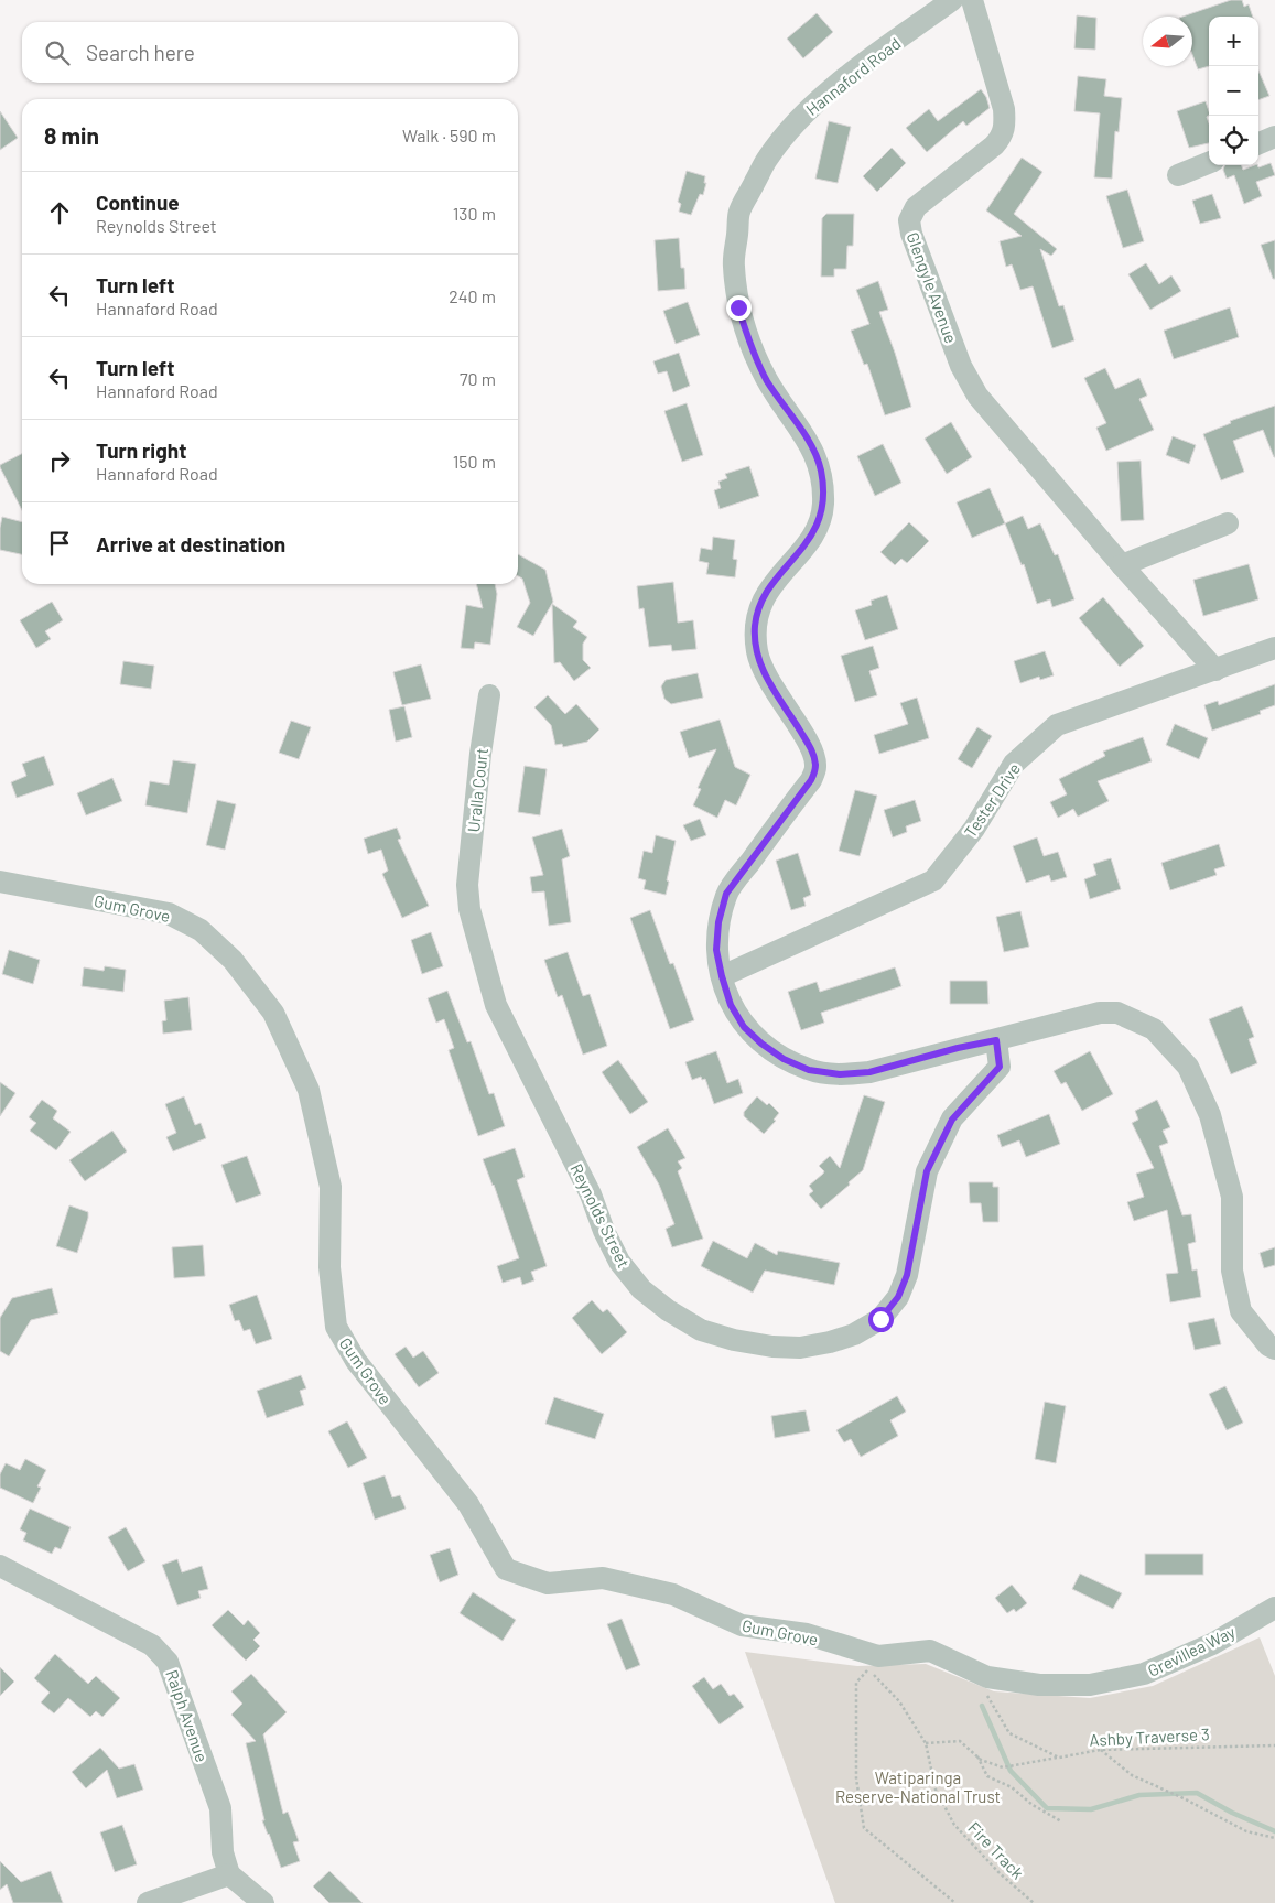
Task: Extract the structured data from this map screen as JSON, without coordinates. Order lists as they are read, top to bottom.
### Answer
{
  "streets": {
    "street": [
      "Hannaford Road",
      "Glengyle Avenue",
      "Uralla Court",
      "Tester Drive",
      "Gum Grove",
      "Reynolds Street",
      "Grevillea Way",
      "Ralph Avenue"
    ],
    "path": ["Ashby Traverse 3", "Fire Track"]
  },
  "crossings": [
    ["Hannaford Road", "Tester Drive"],
    ["Hannaford Road", "Reynolds Street"],
    ["Glengyle Avenue", "Tester Drive"],
    ["Uralla Court", "Reynolds Street"],
    ["Gum Grove", "Grevillea Way"],
    ["Gum Grove", "Fire Track"],
    ["Grevillea Way", "Fire Track"],
    ["Ashby Traverse 3", "Fire Track"]
  ],
  "parks": ["Watiparinga Reserve-National Trust"],
  "north": "left",
  "page": {
    "map_buttons": ["+", "−"],
    "search": "Search here",
    "heading": ["8 min", "Walk · 590 m"],
    "list": [
      ["Continue", "Reynolds Street", "130 m"],
      ["Turn left", "Hannaford Road", "240 m"],
      ["Turn left", "Hannaford Road", "70 m"],
      ["Turn right", "Hannaford Road", "150 m"],
      "Arrive at destination"
    ]
  }
}
